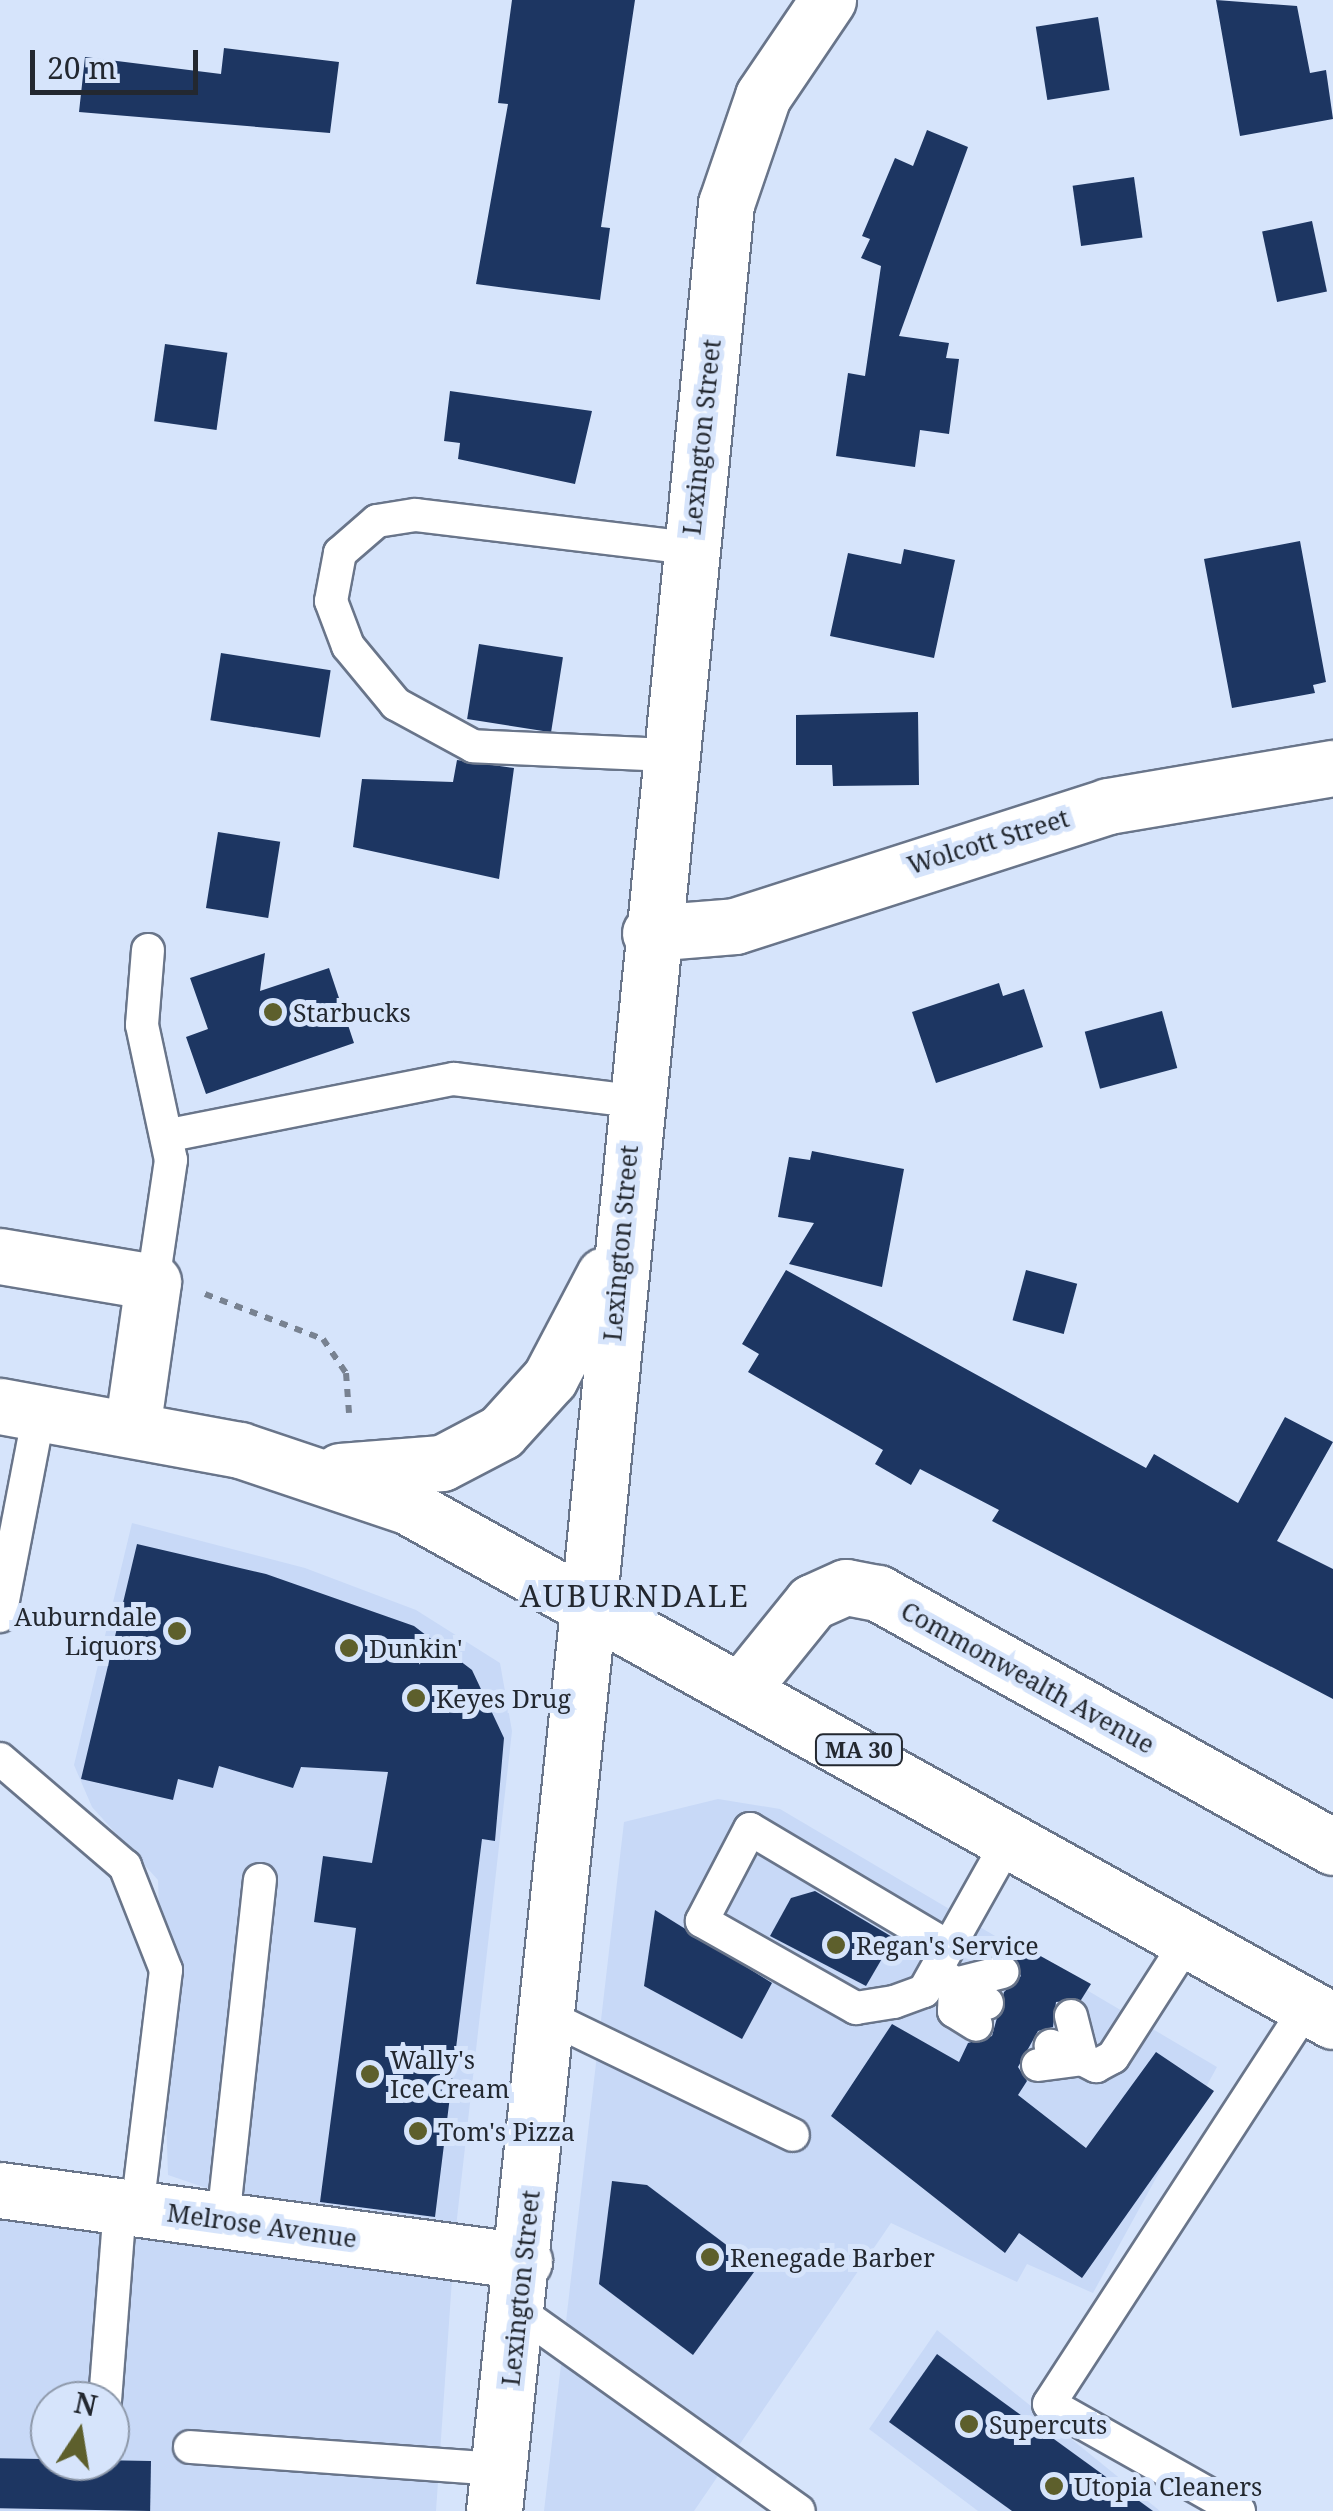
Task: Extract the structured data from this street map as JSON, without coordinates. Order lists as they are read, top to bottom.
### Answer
{
  "streets": {
    "main road": [
      "Lexington Street",
      "Wolcott Street",
      "Commonwealth Avenue",
      "MA 30",
      "Melrose Avenue"
    ]
  },
  "crossings": [
    ["Lexington Street", "Wolcott Street"],
    ["Lexington Street", "MA 30"],
    ["Lexington Street", "Melrose Avenue"],
    ["Commonwealth Avenue", "MA 30"]
  ],
  "districts": ["AUBURNDALE"],
  "places": [
    "Starbucks",
    "Auburndale Liquors",
    "Dunkin'",
    "Keyes Drug",
    "Regan's Service",
    "Wally's Ice Cream",
    "Tom's Pizza",
    "Renegade Barber",
    "Supercuts",
    "Utopia Cleaners"
  ],
  "scale_bar": "20 m",
  "north": "top"
}
